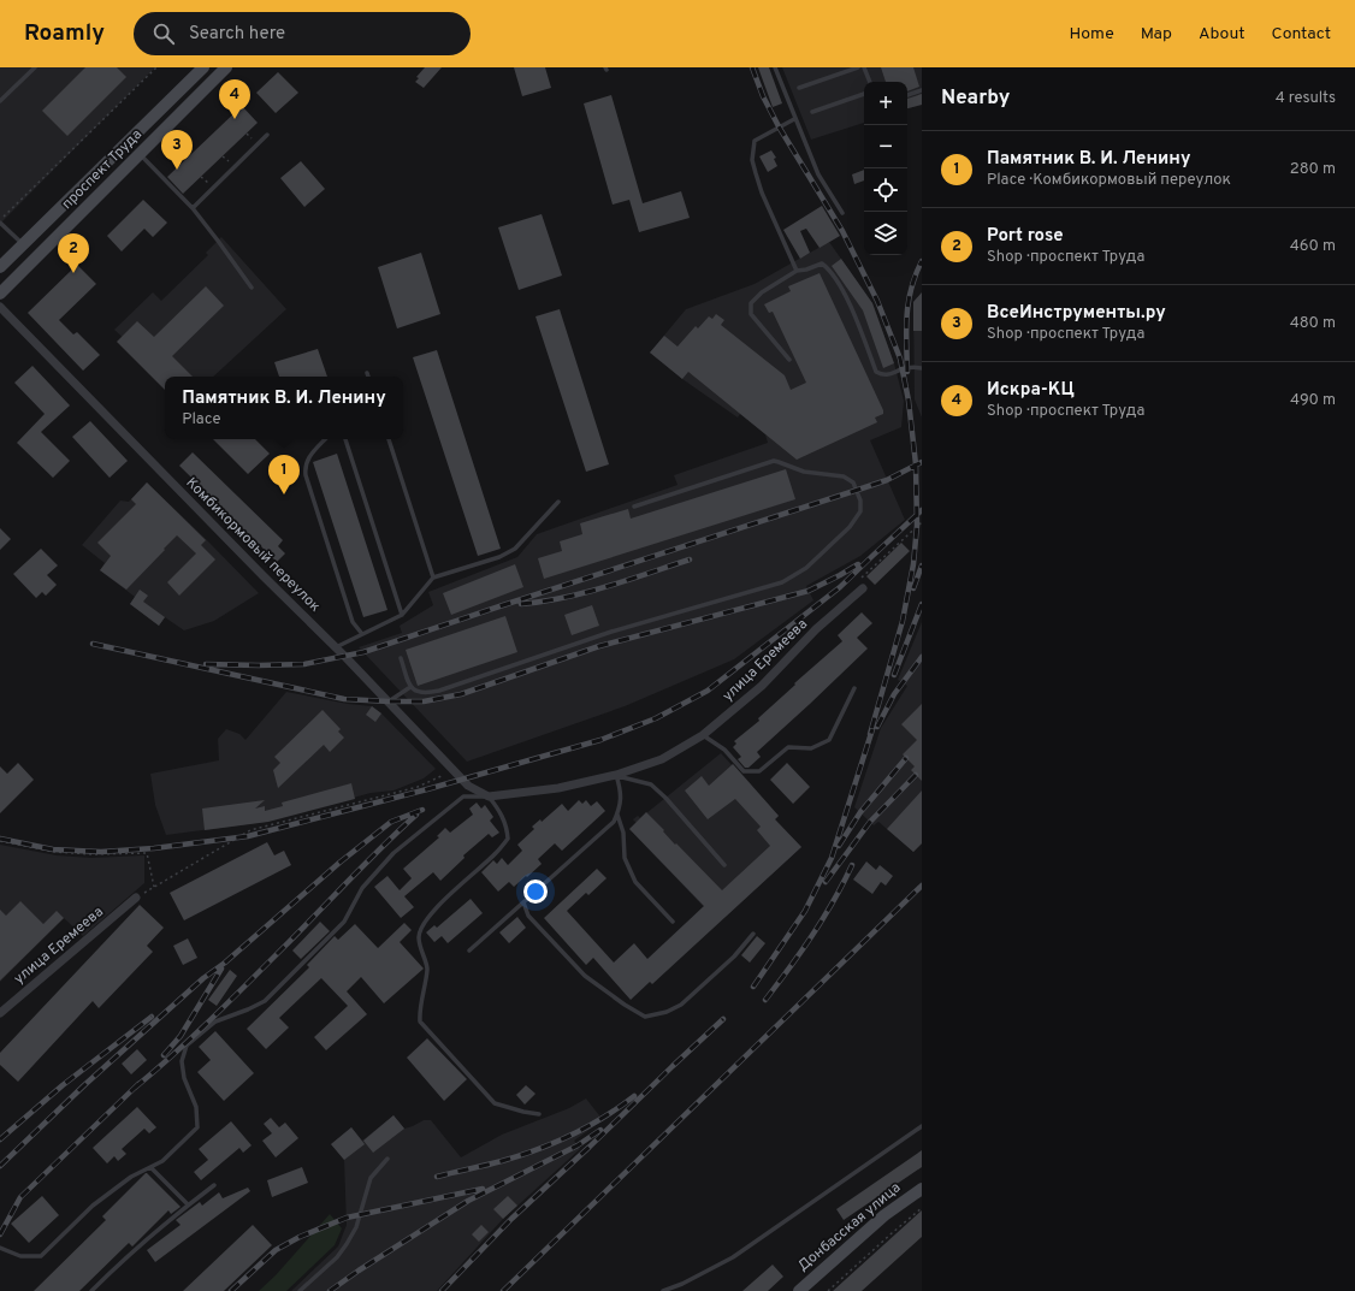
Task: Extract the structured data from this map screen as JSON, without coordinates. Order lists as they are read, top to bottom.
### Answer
{
  "streets": {
    "main road": ["проспект Труда", "Донбасская улица"],
    "street": ["Комбикормовый переулок", "улица Еремеева"]
  },
  "crossings": [
    ["Комбикормовый переулок", "улица Еремеева"]
  ],
  "page": {
    "header": "Roamly",
    "search": "Search here",
    "nav": [
      "Home",
      "Map",
      "About",
      "Contact"
    ],
    "heading": ["Nearby", "4 results"],
    "pins": [
      "4",
      "3",
      "2",
      "1"
    ],
    "map_buttons": ["+", "−"],
    "list": [
      {
        "mark": "1",
        "name": "Памятник В. И. Ленину",
        "note": "Place · Комбикормовый переулок",
        "value": "280 m"
      },
      {
        "mark": "2",
        "name": "Port rose",
        "note": "Shop · проспект Труда",
        "value": "460 m"
      },
      {
        "mark": "3",
        "name": "ВсеИнструменты.ру",
        "note": "Shop · проспект Труда",
        "value": "480 m"
      },
      {
        "mark": "4",
        "name": "Искра-КЦ",
        "note": "Shop · проспект Труда",
        "value": "490 m"
      }
    ],
    "popup": ["Памятник В. И. Ленину", "Place"]
  }
}
